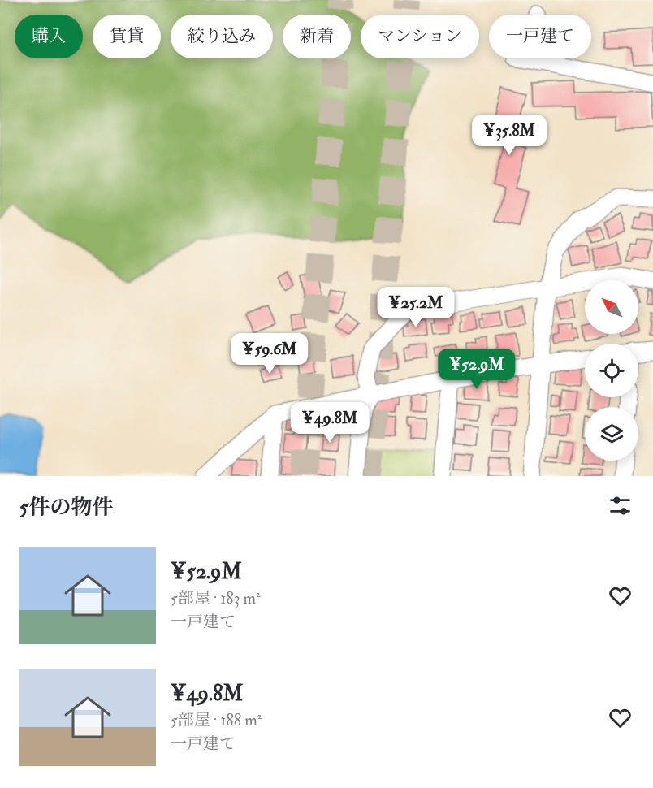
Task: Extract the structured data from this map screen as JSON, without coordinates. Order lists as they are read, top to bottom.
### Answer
{
  "north": "top left",
  "page": {
    "chip": [
      "購入",
      "賃貸",
      "絞り込み",
      "新着",
      "マンション",
      "一戸建て"
    ],
    "price": [
      "¥35.8M",
      "¥25.2M",
      "¥59.6M",
      "¥52.9M",
      "¥49.8M"
    ],
    "heading": "5件の物件",
    "list": [
      {
        "name": "¥52.9M",
        "note": "5部屋 · 183 m² · 一戸建て"
      },
      {
        "name": "¥49.8M",
        "note": "5部屋 · 188 m² · 一戸建て"
      }
    ]
  }
}
